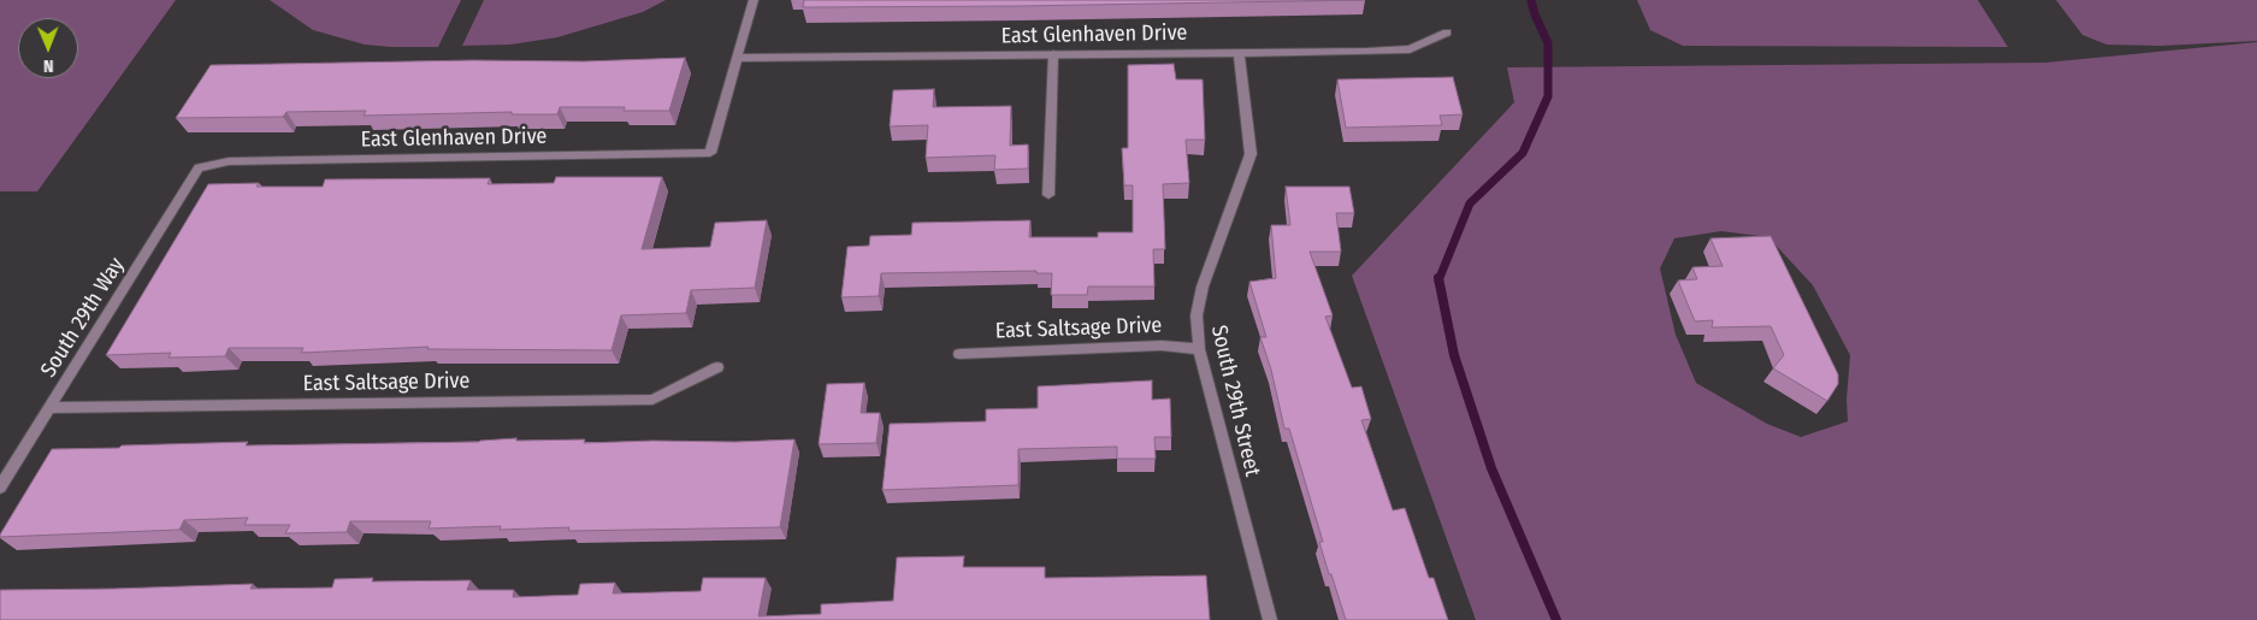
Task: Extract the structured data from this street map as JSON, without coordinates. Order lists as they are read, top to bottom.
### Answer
{
  "streets": {
    "street": [
      "East Glenhaven Drive",
      "South 29th Way",
      "East Saltsage Drive",
      "South 29th Street"
    ]
  },
  "crossings": [
    ["East Glenhaven Drive", "South 29th Way"],
    ["East Glenhaven Drive", "South 29th Street"],
    ["South 29th Way", "East Saltsage Drive"],
    ["East Saltsage Drive", "South 29th Street"]
  ],
  "north": "bottom"
}
